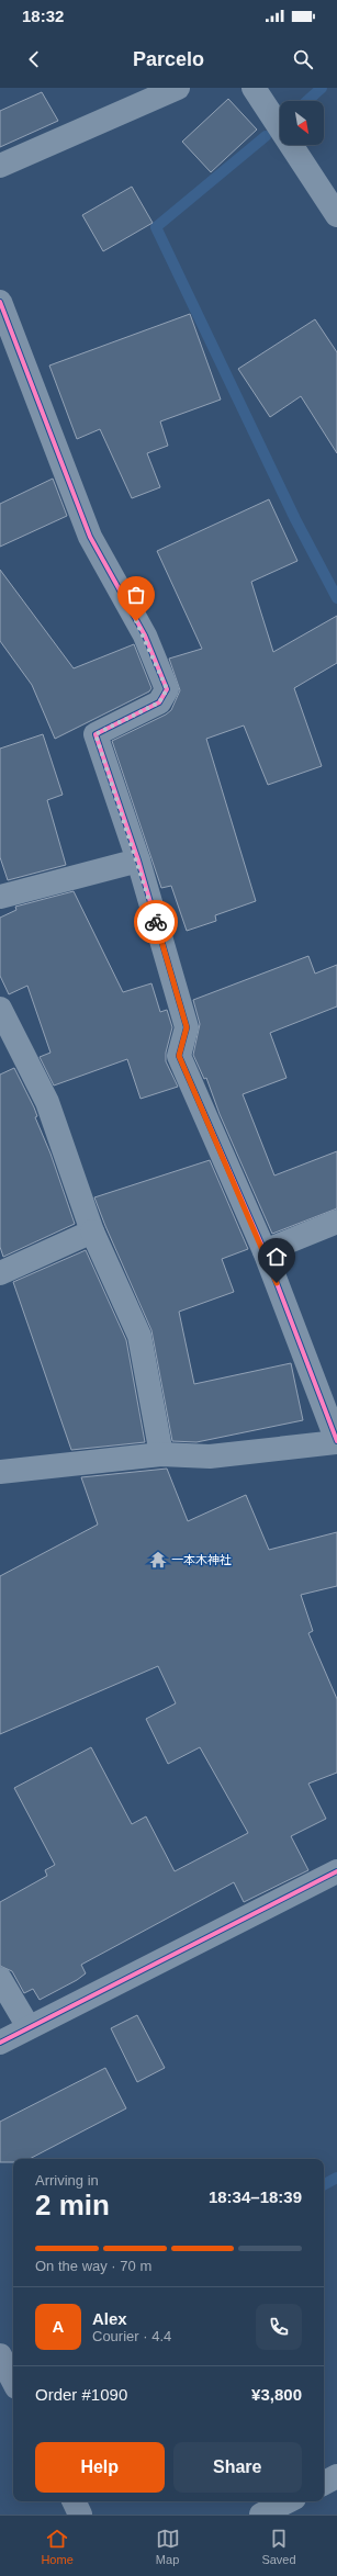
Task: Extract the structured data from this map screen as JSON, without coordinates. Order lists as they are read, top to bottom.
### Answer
{
  "places": {
    "temple": ["一本木神社"]
  },
  "north": "bottom right",
  "page": {
    "status": "18:32",
    "header": "Parcelo",
    "heading": ["2 min", "Arriving in", "18:34–18:39"],
    "panel": [
      "Alex",
      "Courier · 4.4",
      "Order #1090",
      "¥3,800"
    ],
    "bar": "On the way · 70 m",
    "round": "A",
    "buttons": ["Help", "Share"],
    "tabs": ["Home", "Map", "Saved"]
  }
}
